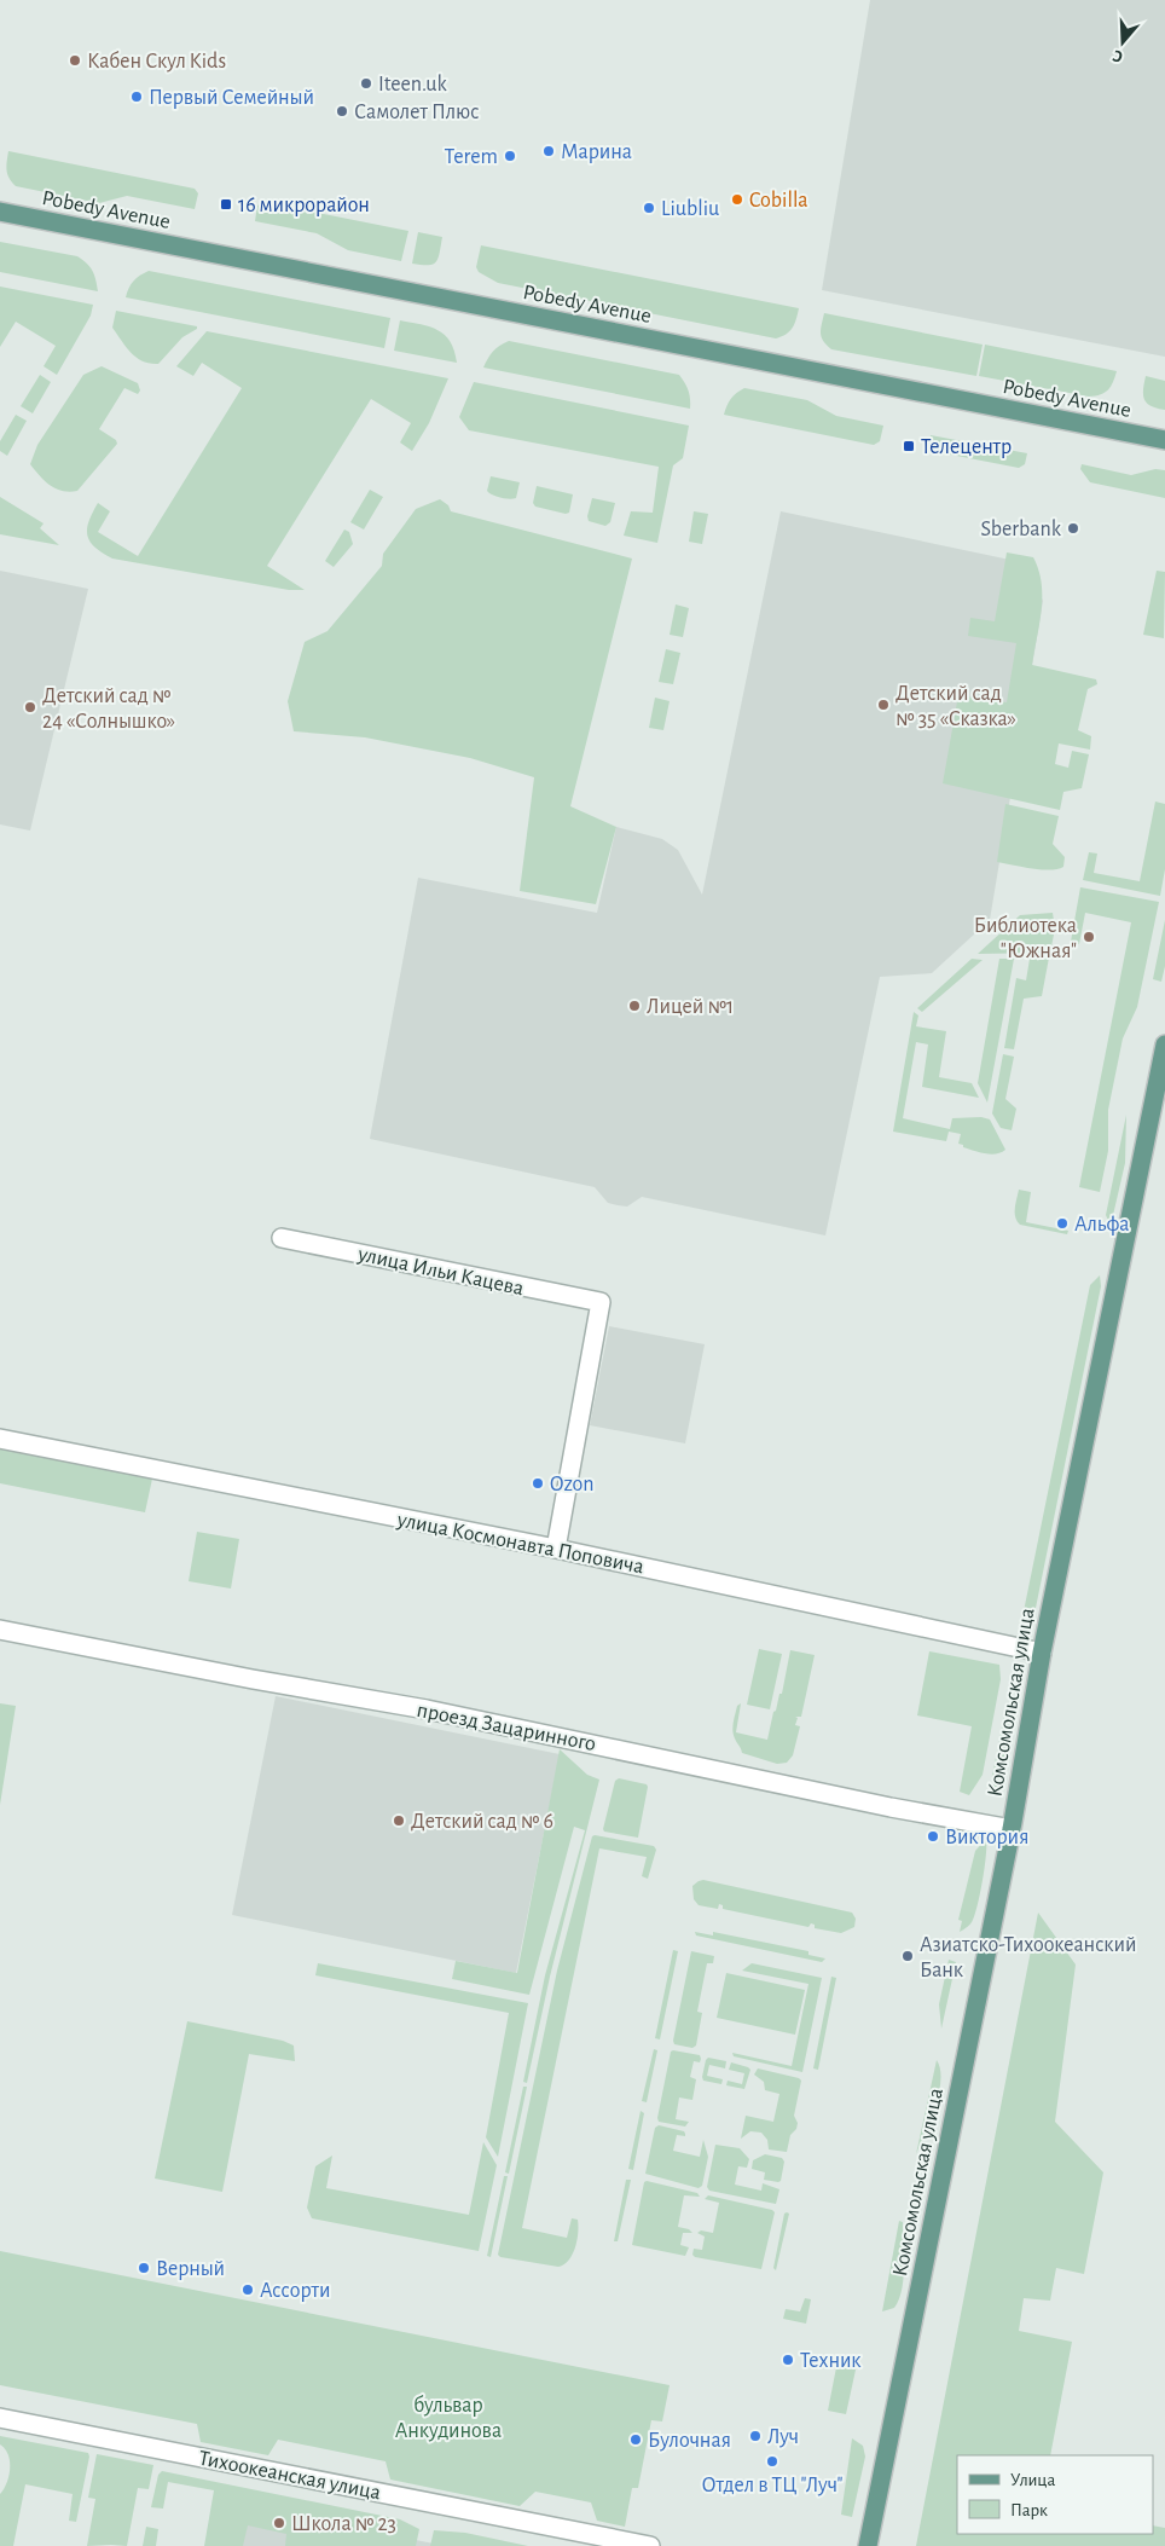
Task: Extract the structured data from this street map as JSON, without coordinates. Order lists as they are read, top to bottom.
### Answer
{
  "streets": {
    "main road": ["Pobedy Avenue", "Комсомольская улица"],
    "street": [
      "улица Ильи Кацева",
      "улица Космонавта Поповича",
      "проезд Зацаринного",
      "Тихоокеанская улица"
    ]
  },
  "crossings": [
    ["улица Ильи Кацева", "улица Космонавта Поповича"],
    ["улица Космонавта Поповича", "Комсомольская улица"],
    ["Комсомольская улица", "проезд Зацаринного"]
  ],
  "parks": ["бульвар Анкудинова"],
  "places": {
    "other": [
      "Кабен Скул Kids",
      "Iteen.uk",
      "Первый Семейный",
      "Самолет Плюс",
      "Марина",
      "Terem",
      "Cobilla",
      "Liubliu",
      "Sberbank",
      "Детский сад № 35 «Сказка»",
      "Детский сад № 24 «Солнышко»",
      "Библиотека \"Южная\"",
      "Лицей №1",
      "Альфа",
      "Ozon",
      "Детский сад № 6",
      "Виктория",
      "Азиатско-Тихоокеанский Банк",
      "Верный",
      "Ассорти",
      "Техник",
      "Луч",
      "Булочная",
      "Отдел в ТЦ \"Луч\"",
      "Школа № 23"
    ],
    "transit": ["16 микрорайон", "Телецентр"]
  },
  "legend": ["Улица", "Парк"],
  "north": "bottom"
}
